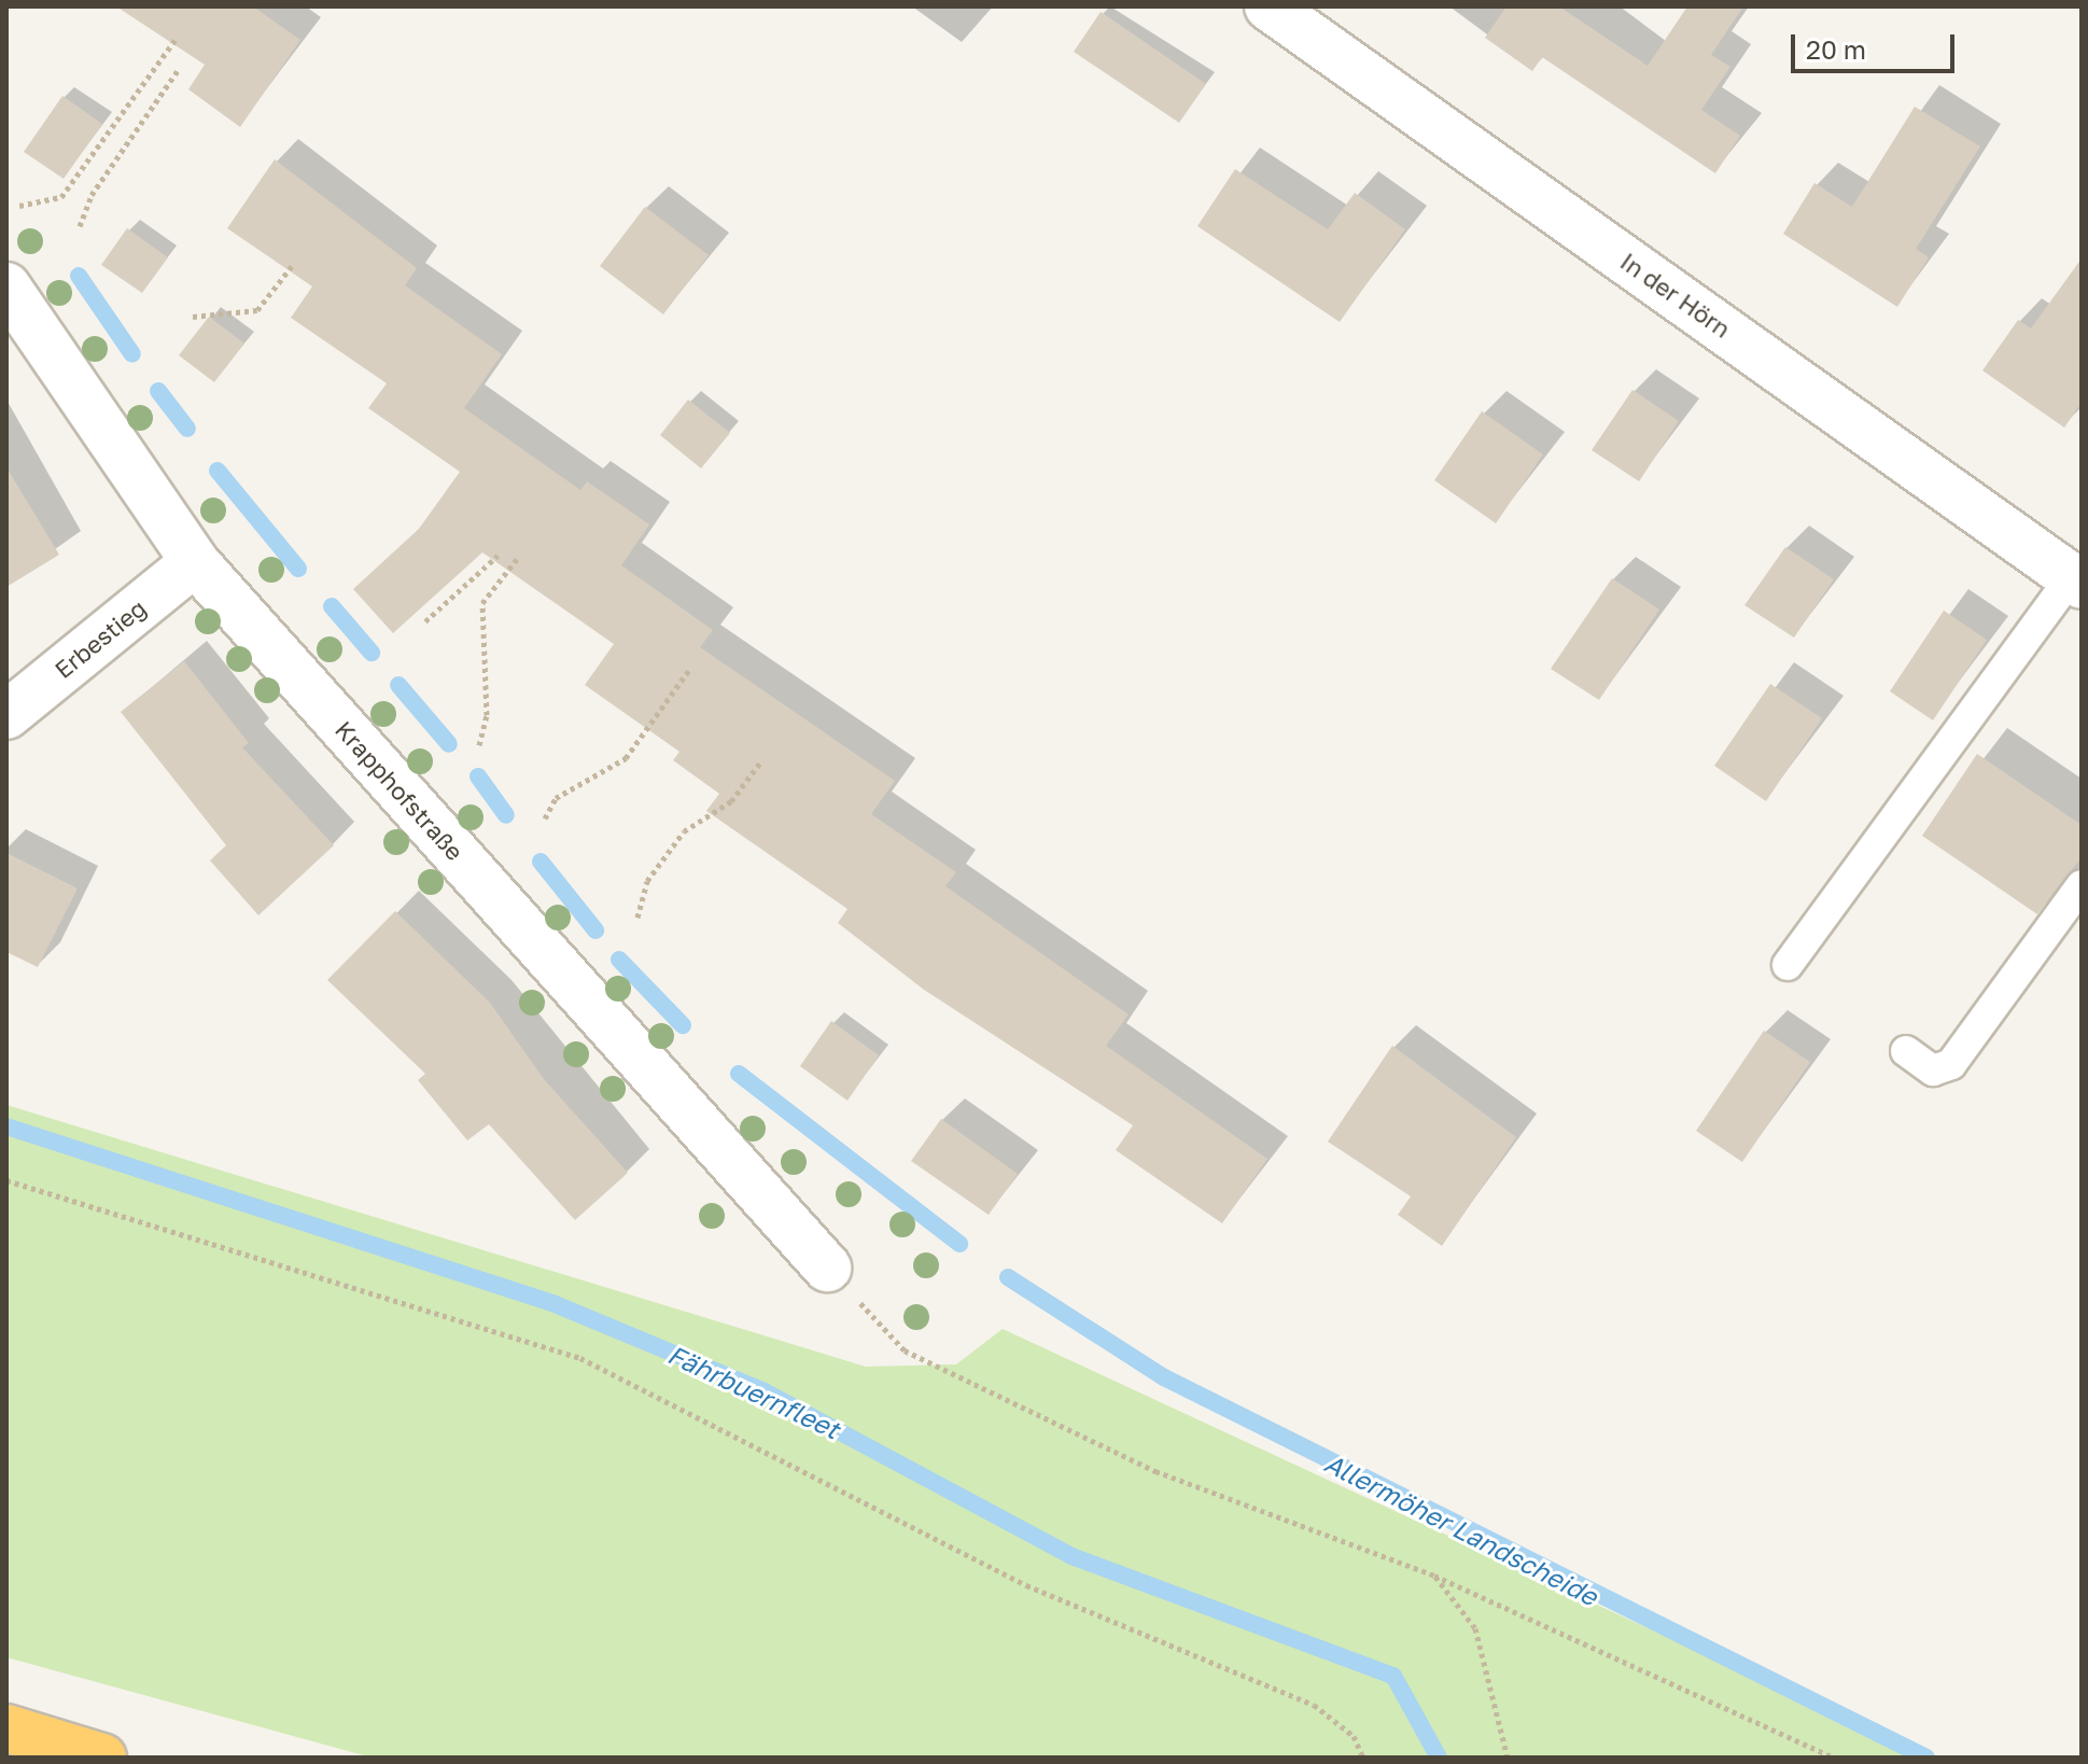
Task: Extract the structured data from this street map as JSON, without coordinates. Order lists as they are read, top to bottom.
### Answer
{
  "streets": {
    "street": ["In der Hörn", "Erbestieg", "Krapphofstraße"]
  },
  "crossings": [
    ["Erbestieg", "Krapphofstraße"]
  ],
  "water": ["Fährbuernfleet", "Allermöher Landscheide"],
  "scale_bar": "20 m"
}
